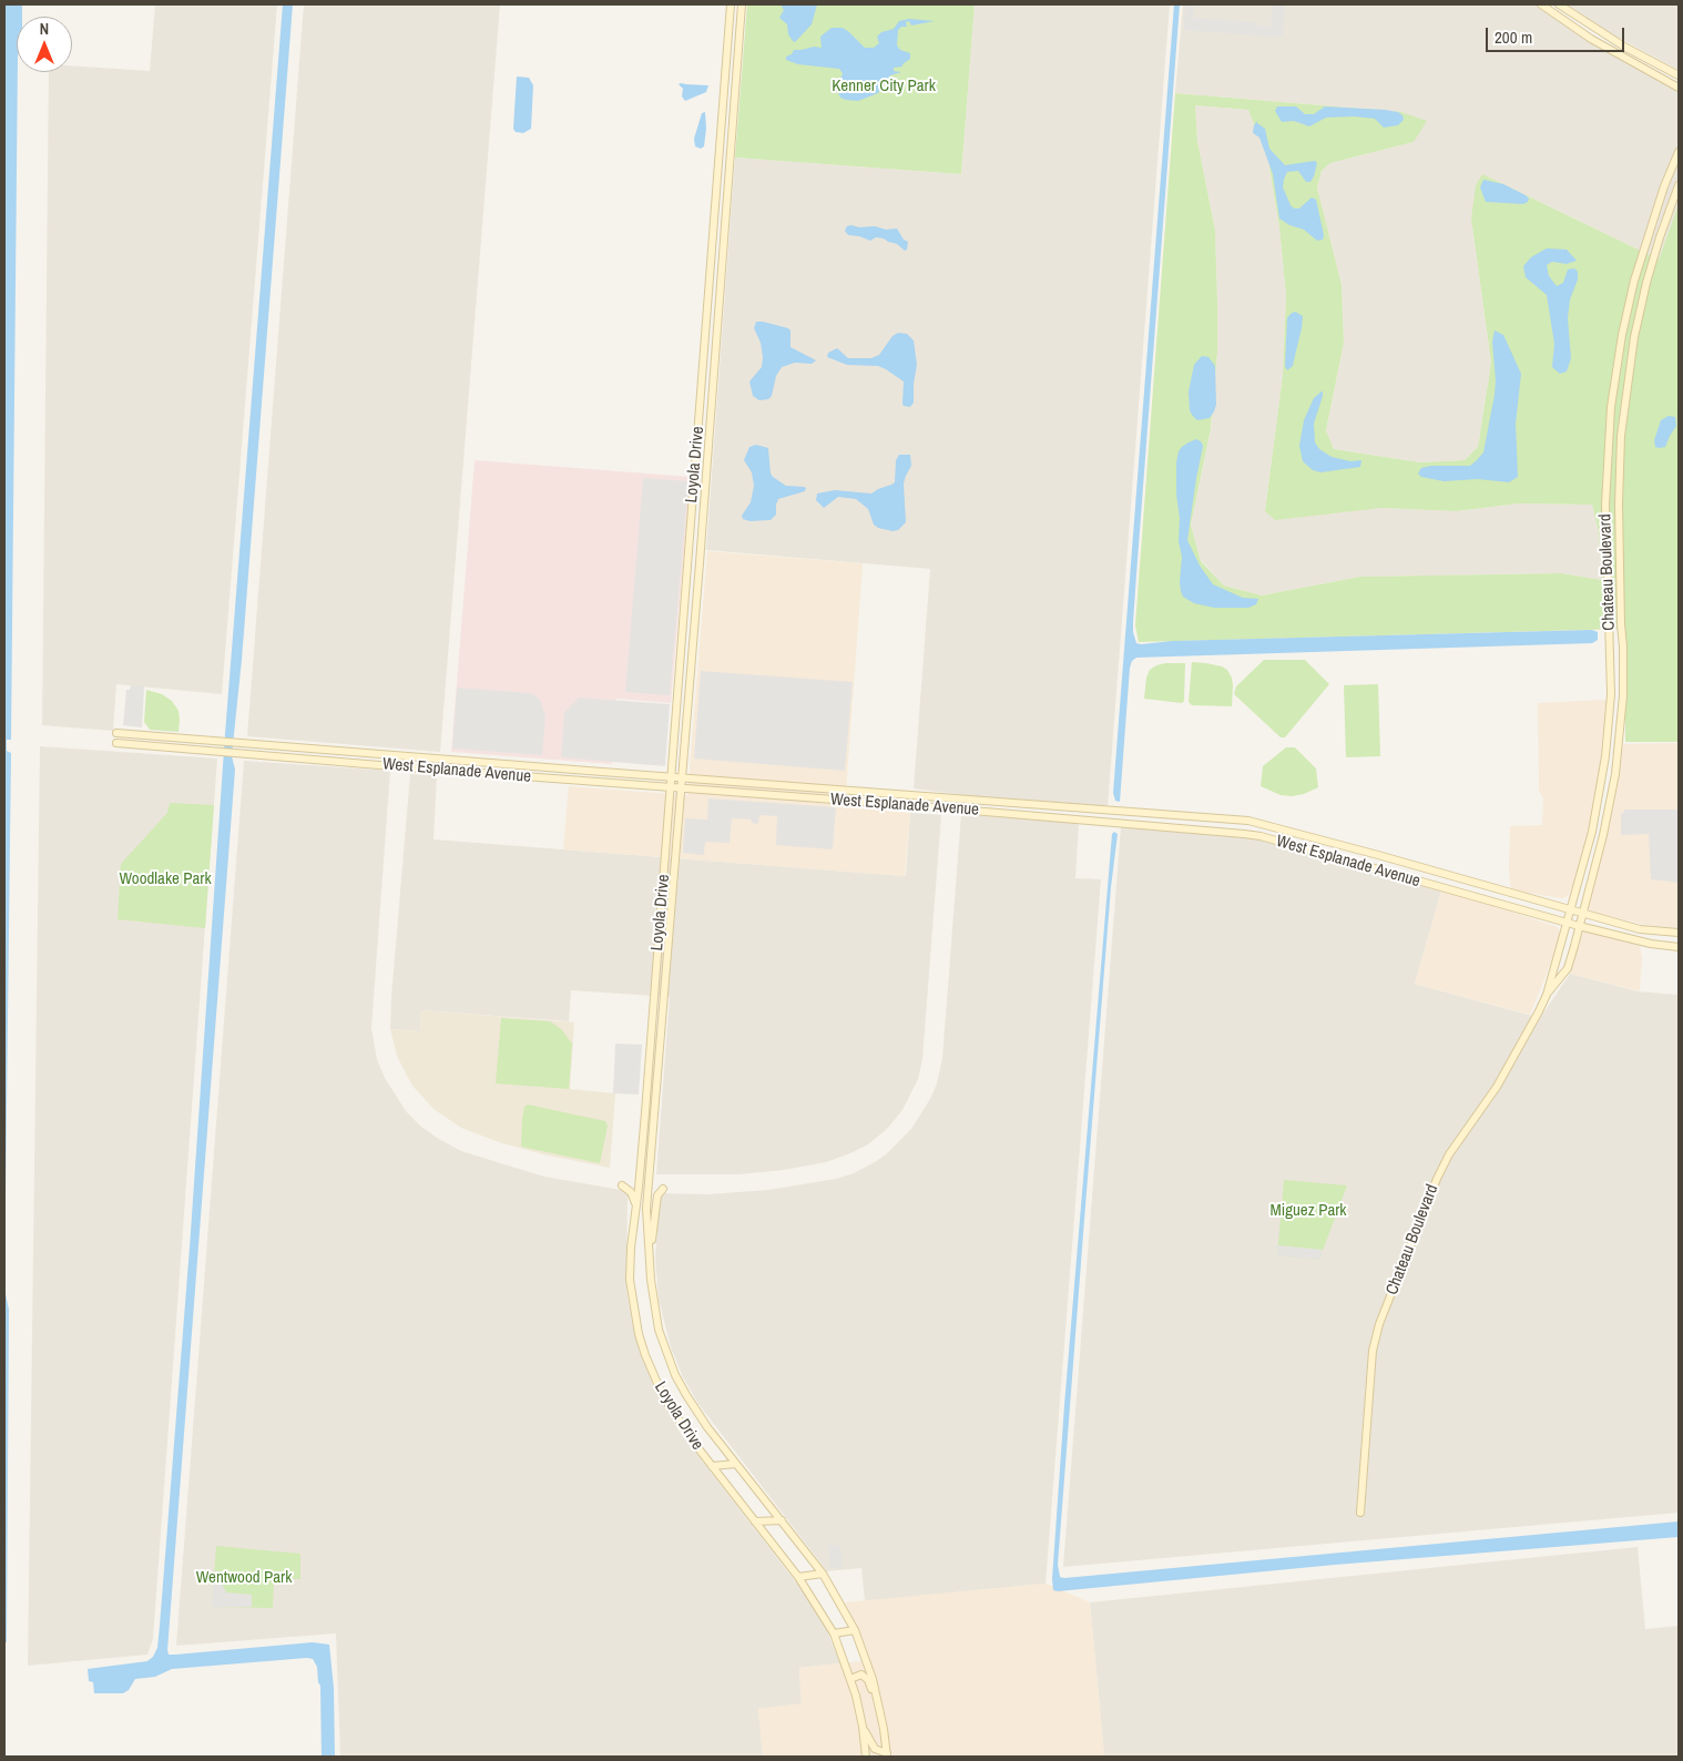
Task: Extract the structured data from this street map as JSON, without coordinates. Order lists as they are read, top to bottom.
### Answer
{
  "streets": {
    "main road": ["Loyola Drive", "Chateau Boulevard", "West Esplanade Avenue"]
  },
  "crossings": [
    ["Loyola Drive", "West Esplanade Avenue"],
    ["Chateau Boulevard", "West Esplanade Avenue"]
  ],
  "parks": [
    "Kenner City Park",
    "Woodlake Park",
    "Miguez Park",
    "Wentwood Park"
  ],
  "scale_bar": "200 m",
  "north": "top"
}
